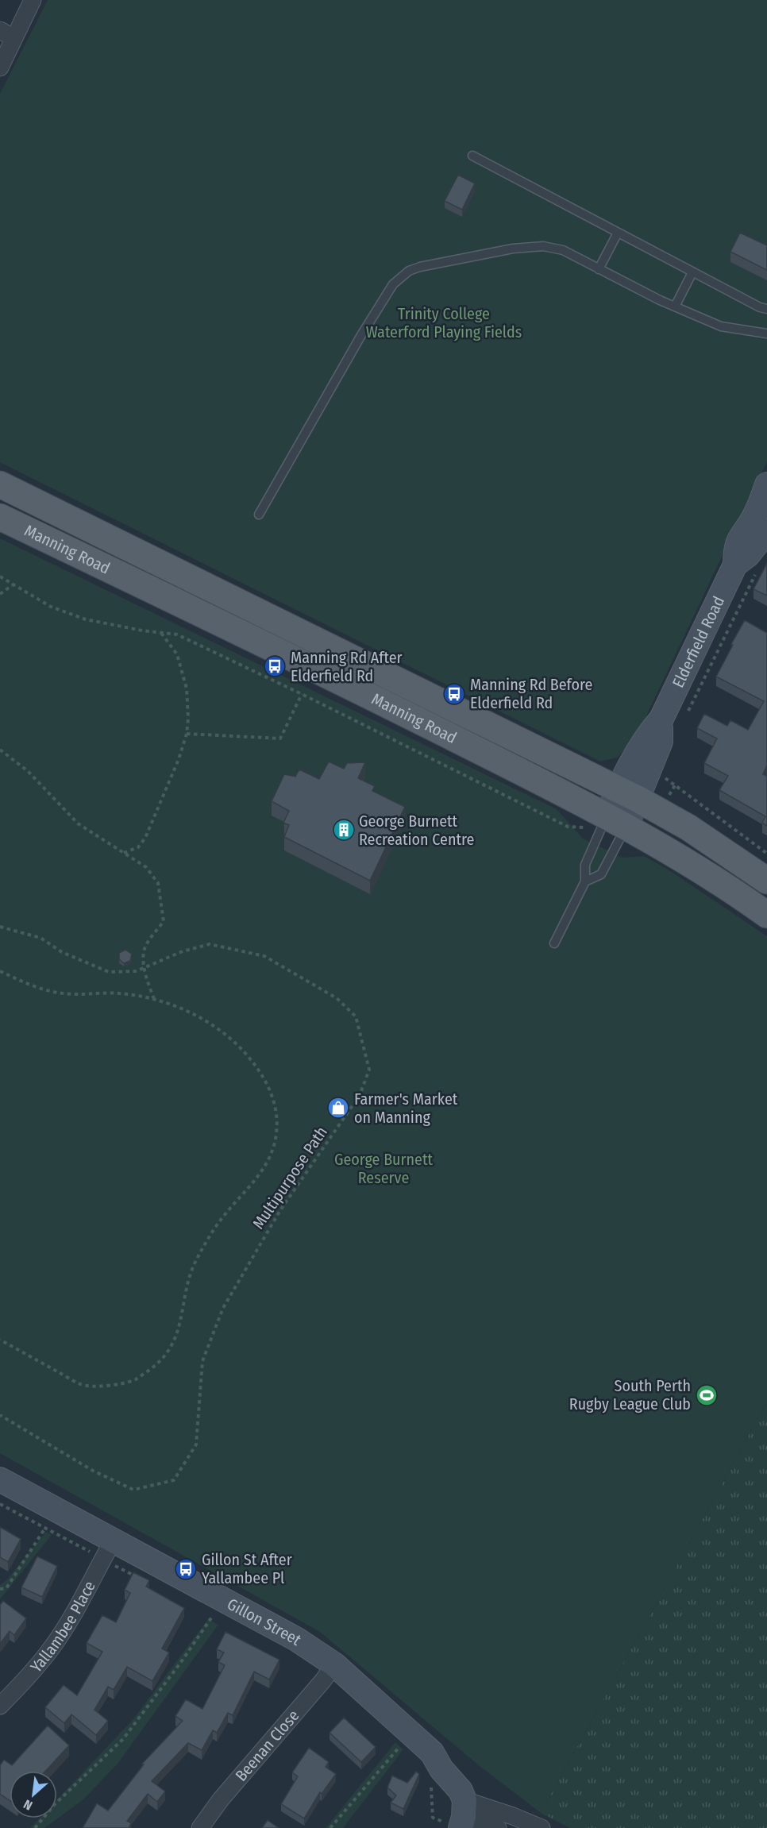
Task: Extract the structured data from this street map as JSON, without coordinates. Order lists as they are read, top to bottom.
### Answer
{
  "streets": {
    "main road": ["Manning Road"],
    "street": [
      "Elderfield Road",
      "Gillon Street",
      "Yallambee Place",
      "Beenan Close"
    ],
    "path": ["Multipurpose Path"]
  },
  "crossings": [
    ["Manning Road", "Elderfield Road"],
    ["Gillon Street", "Yallambee Place"],
    ["Gillon Street", "Beenan Close"]
  ],
  "parks": ["Trinity College Waterford Playing Fields", "George Burnett Reserve"],
  "places": {
    "bus stop": ["Manning Rd After Elderfield Rd", "Manning Rd Before Elderfield Rd", "Gillon St After Yallambee Pl"],
    "building": ["George Burnett Recreation Centre"],
    "shop": ["Farmer's Market on Manning"],
    "sports": ["South Perth Rugby League Club"]
  },
  "north": "bottom left"
}
